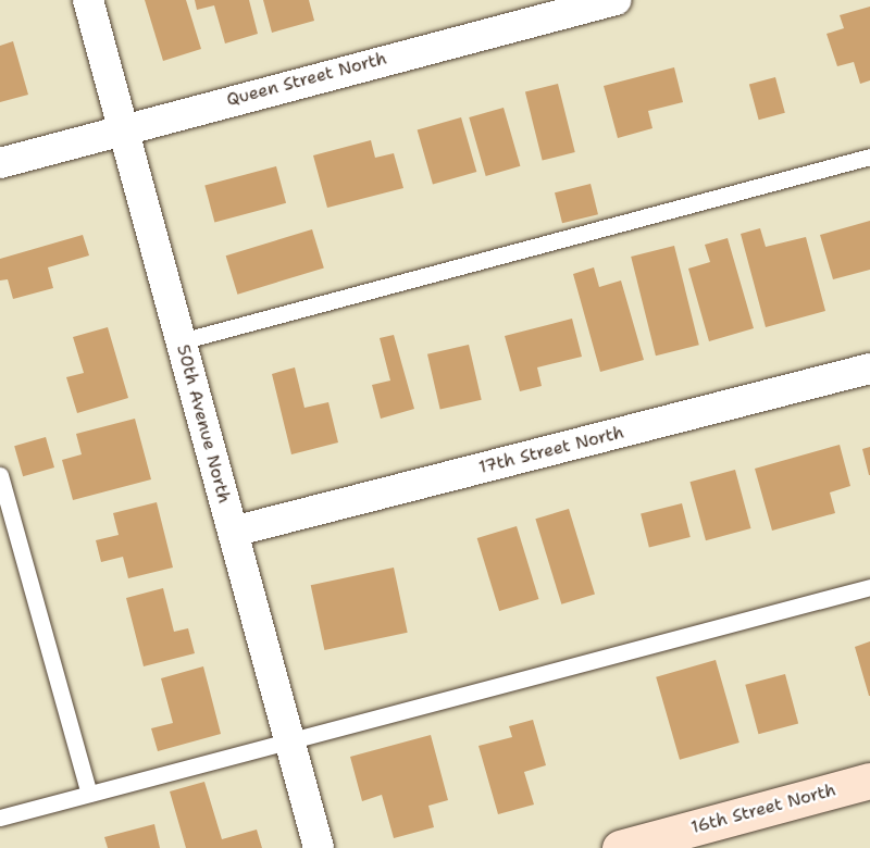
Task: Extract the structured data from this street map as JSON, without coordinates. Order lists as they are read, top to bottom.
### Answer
{
  "streets": {
    "street": [
      "Queen Street North",
      "50th Avenue North",
      "17th Street North",
      "16th Street North"
    ]
  },
  "crossings": [
    ["Queen Street North", "50th Avenue North"],
    ["50th Avenue North", "17th Street North"]
  ]
}
